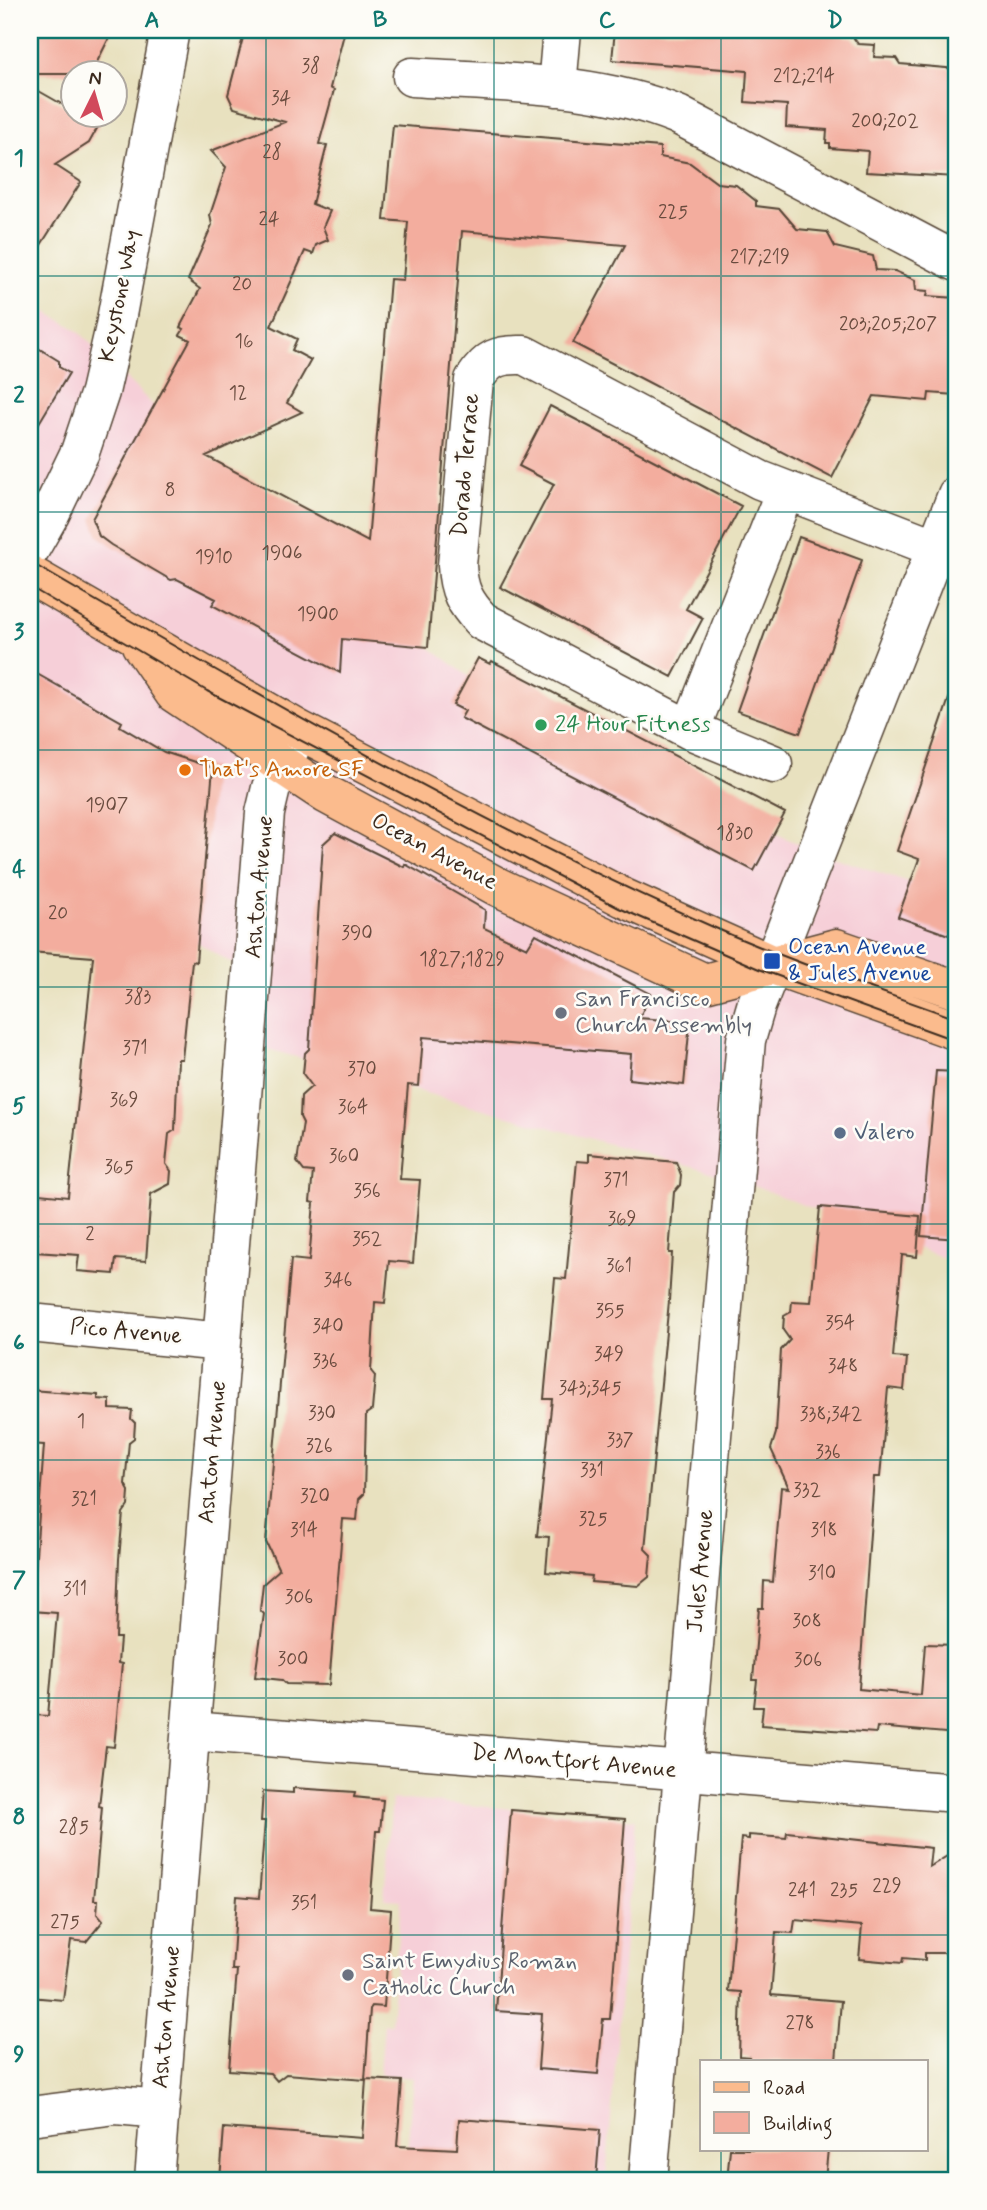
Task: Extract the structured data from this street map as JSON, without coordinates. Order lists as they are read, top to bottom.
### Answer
{
  "streets": {
    "main road": ["Ocean Avenue"],
    "street": [
      "Keystone Way",
      "Dorado Terrace",
      "Ashton Avenue",
      "Pico Avenue",
      "Jules Avenue",
      "De Montfort Avenue"
    ]
  },
  "crossings": [
    ["Ocean Avenue", "Ashton Avenue"],
    ["Ocean Avenue", "Jules Avenue"],
    ["Ashton Avenue", "Pico Avenue"],
    ["Ashton Avenue", "De Montfort Avenue"],
    ["Jules Avenue", "De Montfort Avenue"]
  ],
  "places": {
    "other": [
      "24 Hour Fitness",
      "That's Amore SF",
      "San Francisco Church Assembly",
      "Valero",
      "Saint Emydius Roman Catholic Church"
    ],
    "transit": ["Ocean Avenue & Jules Avenue"]
  },
  "house_numbers": [
    "38",
    "212;214",
    "34",
    "200;202",
    "28",
    "225",
    "24",
    "217;219",
    "20",
    "203;205;207",
    "16",
    "12",
    "8",
    "1906",
    "1910",
    "1900",
    "1907",
    "1830",
    "20",
    "390",
    "1827;1829",
    "383",
    "371",
    "370",
    "369",
    "364",
    "360",
    "365",
    "371",
    "356",
    "369",
    "2",
    "352",
    "361",
    "346",
    "355",
    "354",
    "340",
    "349",
    "336",
    "348",
    "343;345",
    "330",
    "338;342",
    "1",
    "337",
    "326",
    "336",
    "331",
    "332",
    "320",
    "321",
    "325",
    "314",
    "318",
    "310",
    "311",
    "306",
    "308",
    "300",
    "306",
    "285",
    "229",
    "241",
    "235",
    "351",
    "275",
    "278"
  ],
  "legend": ["Road", "Building"],
  "north": "top",
  "grid": {
    "columns": [
      "A",
      "B",
      "C",
      "D"
    ],
    "rows": [
      "1",
      "2",
      "3",
      "4",
      "5",
      "6",
      "7",
      "8",
      "9"
    ]
  }
}
